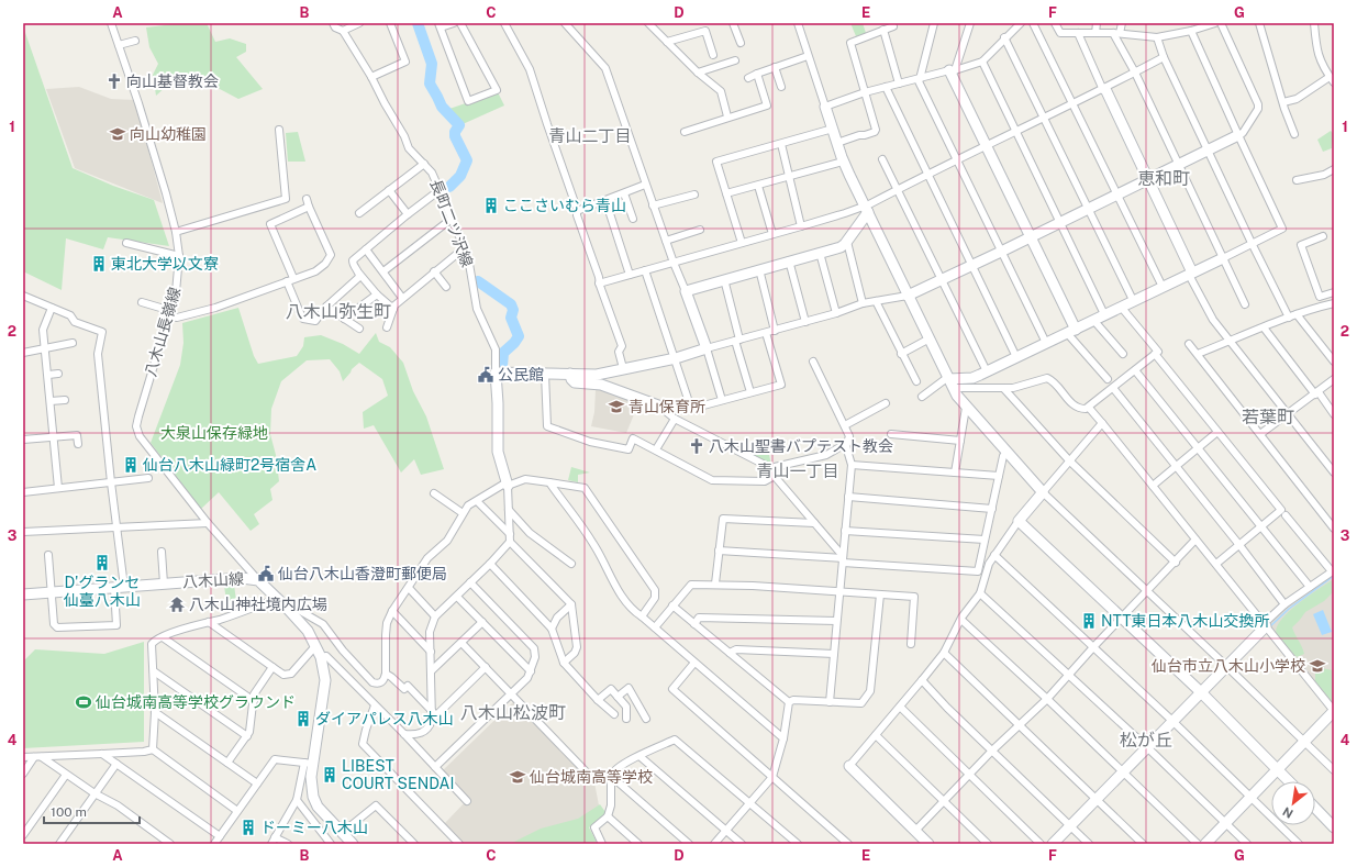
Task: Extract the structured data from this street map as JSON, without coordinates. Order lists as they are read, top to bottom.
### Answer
{
  "streets": {
    "street": ["長町二ツ沢線", "八木山長嶺線", "八木山線"]
  },
  "crossings": [
    ["八木山長嶺線", "八木山線"]
  ],
  "districts": [
    "青山二丁目",
    "恵和町",
    "八木山弥生町",
    "若葉町",
    "青山一丁目",
    "八木山松波町",
    "松が丘"
  ],
  "parks": ["大泉山保存緑地"],
  "places": {
    "church": ["向山基督教会", "八木山聖書バプテスト教会"],
    "school or university": [
      "向山幼稚園",
      "青山保育所",
      "仙台市立八木山小学校",
      "仙台城南高等学校"
    ],
    "building": [
      "ここさいむら青山",
      "東北大学以文寮",
      "仙台八木山緑町2号宿舎A",
      "D'グランセ 仙臺八木山",
      "NTT東日本八木山交換所",
      "ダイアパレス八木山",
      "LIBEST COURT SENDAI",
      "ドーミー八木山"
    ],
    "public building": ["公民館", "仙台八木山香澄町郵便局"],
    "temple": ["八木山神社境内広場"],
    "sports": ["仙台城南高等学校グラウンド"]
  },
  "scale_bar": "100 m",
  "north": "bottom left",
  "grid": {
    "columns": [
      "A",
      "B",
      "C",
      "D",
      "E",
      "F",
      "G"
    ],
    "rows": [
      "1",
      "2",
      "3",
      "4"
    ]
  }
}
